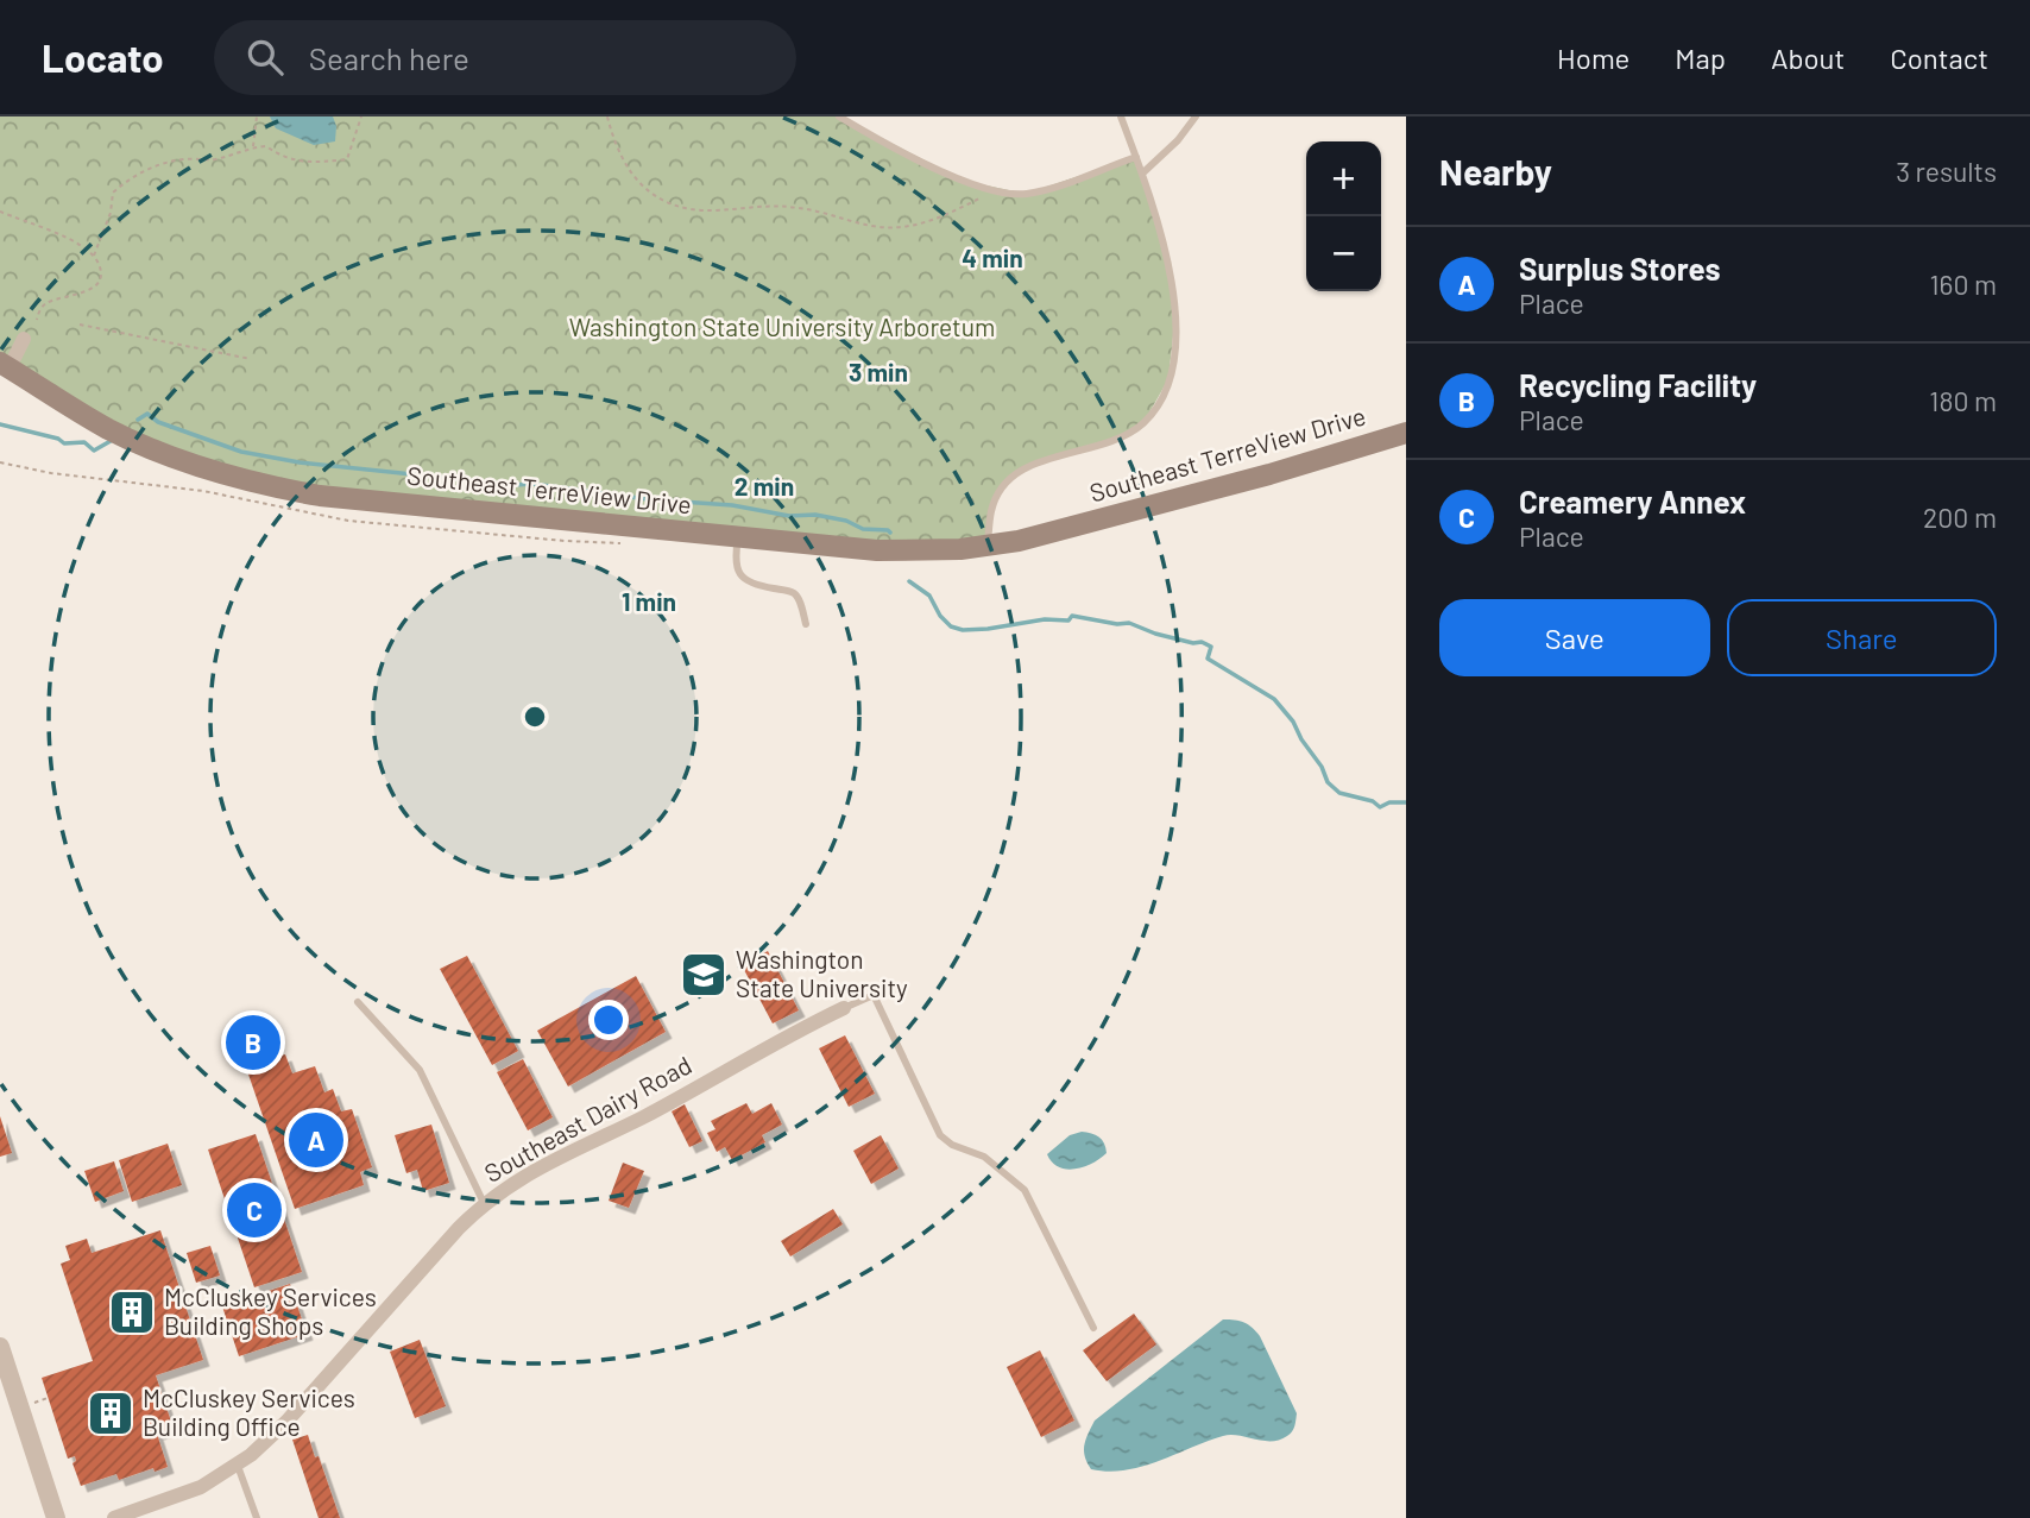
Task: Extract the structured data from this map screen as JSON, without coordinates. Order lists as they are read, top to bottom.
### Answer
{
  "streets": {
    "main road": ["Southeast TerreView Drive"],
    "street": ["Southeast Dairy Road"]
  },
  "parks": ["Washington State University Arboretum"],
  "places": {
    "school or university": ["Washington State University"],
    "building": ["McCluskey Services Building Shops", "McCluskey Services Building Office"]
  },
  "page": {
    "header": "Locato",
    "search": "Search here",
    "nav": [
      "Home",
      "Map",
      "About",
      "Contact"
    ],
    "heading": ["Nearby", "3 results"],
    "map_buttons": ["+", "−"],
    "list": [
      {
        "mark": "A",
        "name": "Surplus Stores",
        "note": "Place",
        "value": "160 m"
      },
      {
        "mark": "B",
        "name": "Recycling Facility",
        "note": "Place",
        "value": "180 m"
      },
      {
        "mark": "C",
        "name": "Creamery Annex",
        "note": "Place",
        "value": "200 m"
      }
    ],
    "buttons": ["Save", "Share"],
    "pins": ["B", "A", "C"]
  },
  "rings": [
    "4 min",
    "3 min",
    "2 min",
    "1 min"
  ]
}
